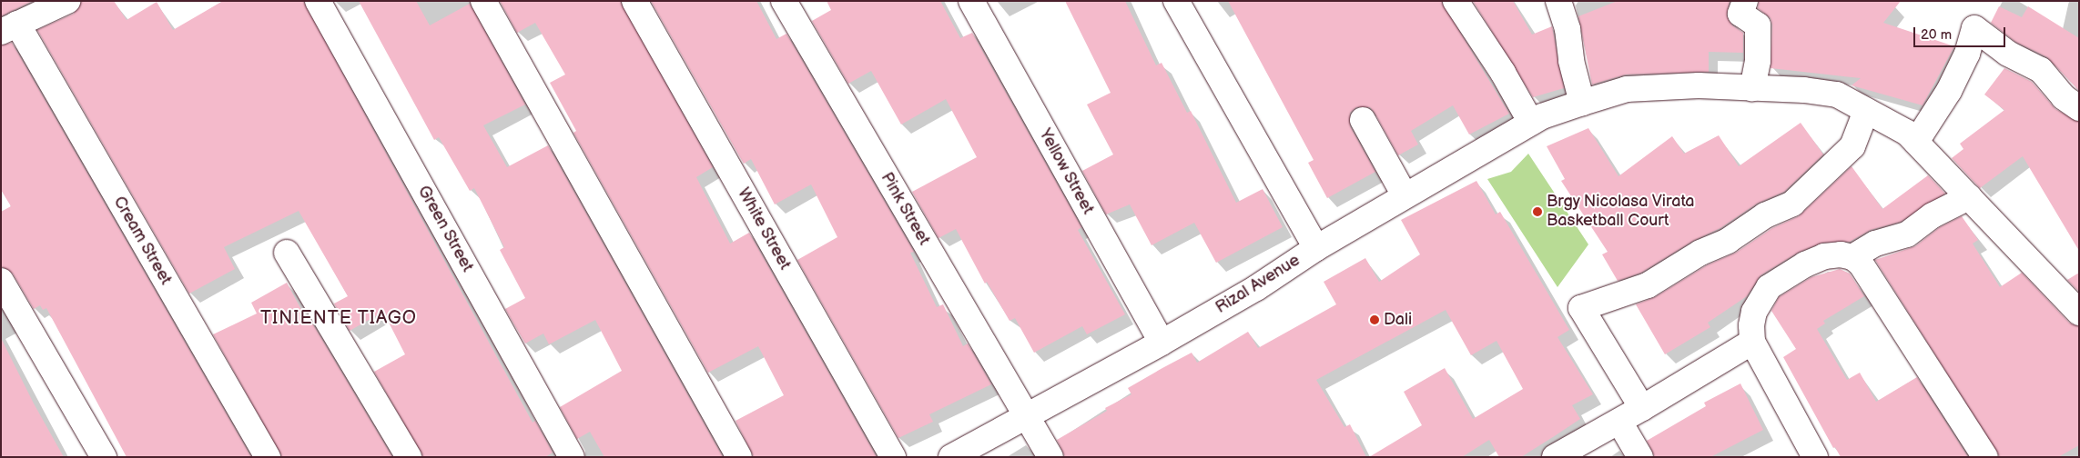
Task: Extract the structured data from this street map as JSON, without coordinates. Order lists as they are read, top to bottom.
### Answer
{
  "streets": {
    "street": [
      "Yellow Street",
      "Pink Street",
      "Green Street",
      "White Street",
      "Cream Street",
      "Rizal Avenue"
    ]
  },
  "crossings": [
    ["Yellow Street", "Rizal Avenue"],
    ["Pink Street", "Rizal Avenue"]
  ],
  "districts": ["TINIENTE TIAGO"],
  "places": ["Brgy Nicolasa Virata Basketball Court", "Dali"],
  "scale_bar": "20 m"
}
